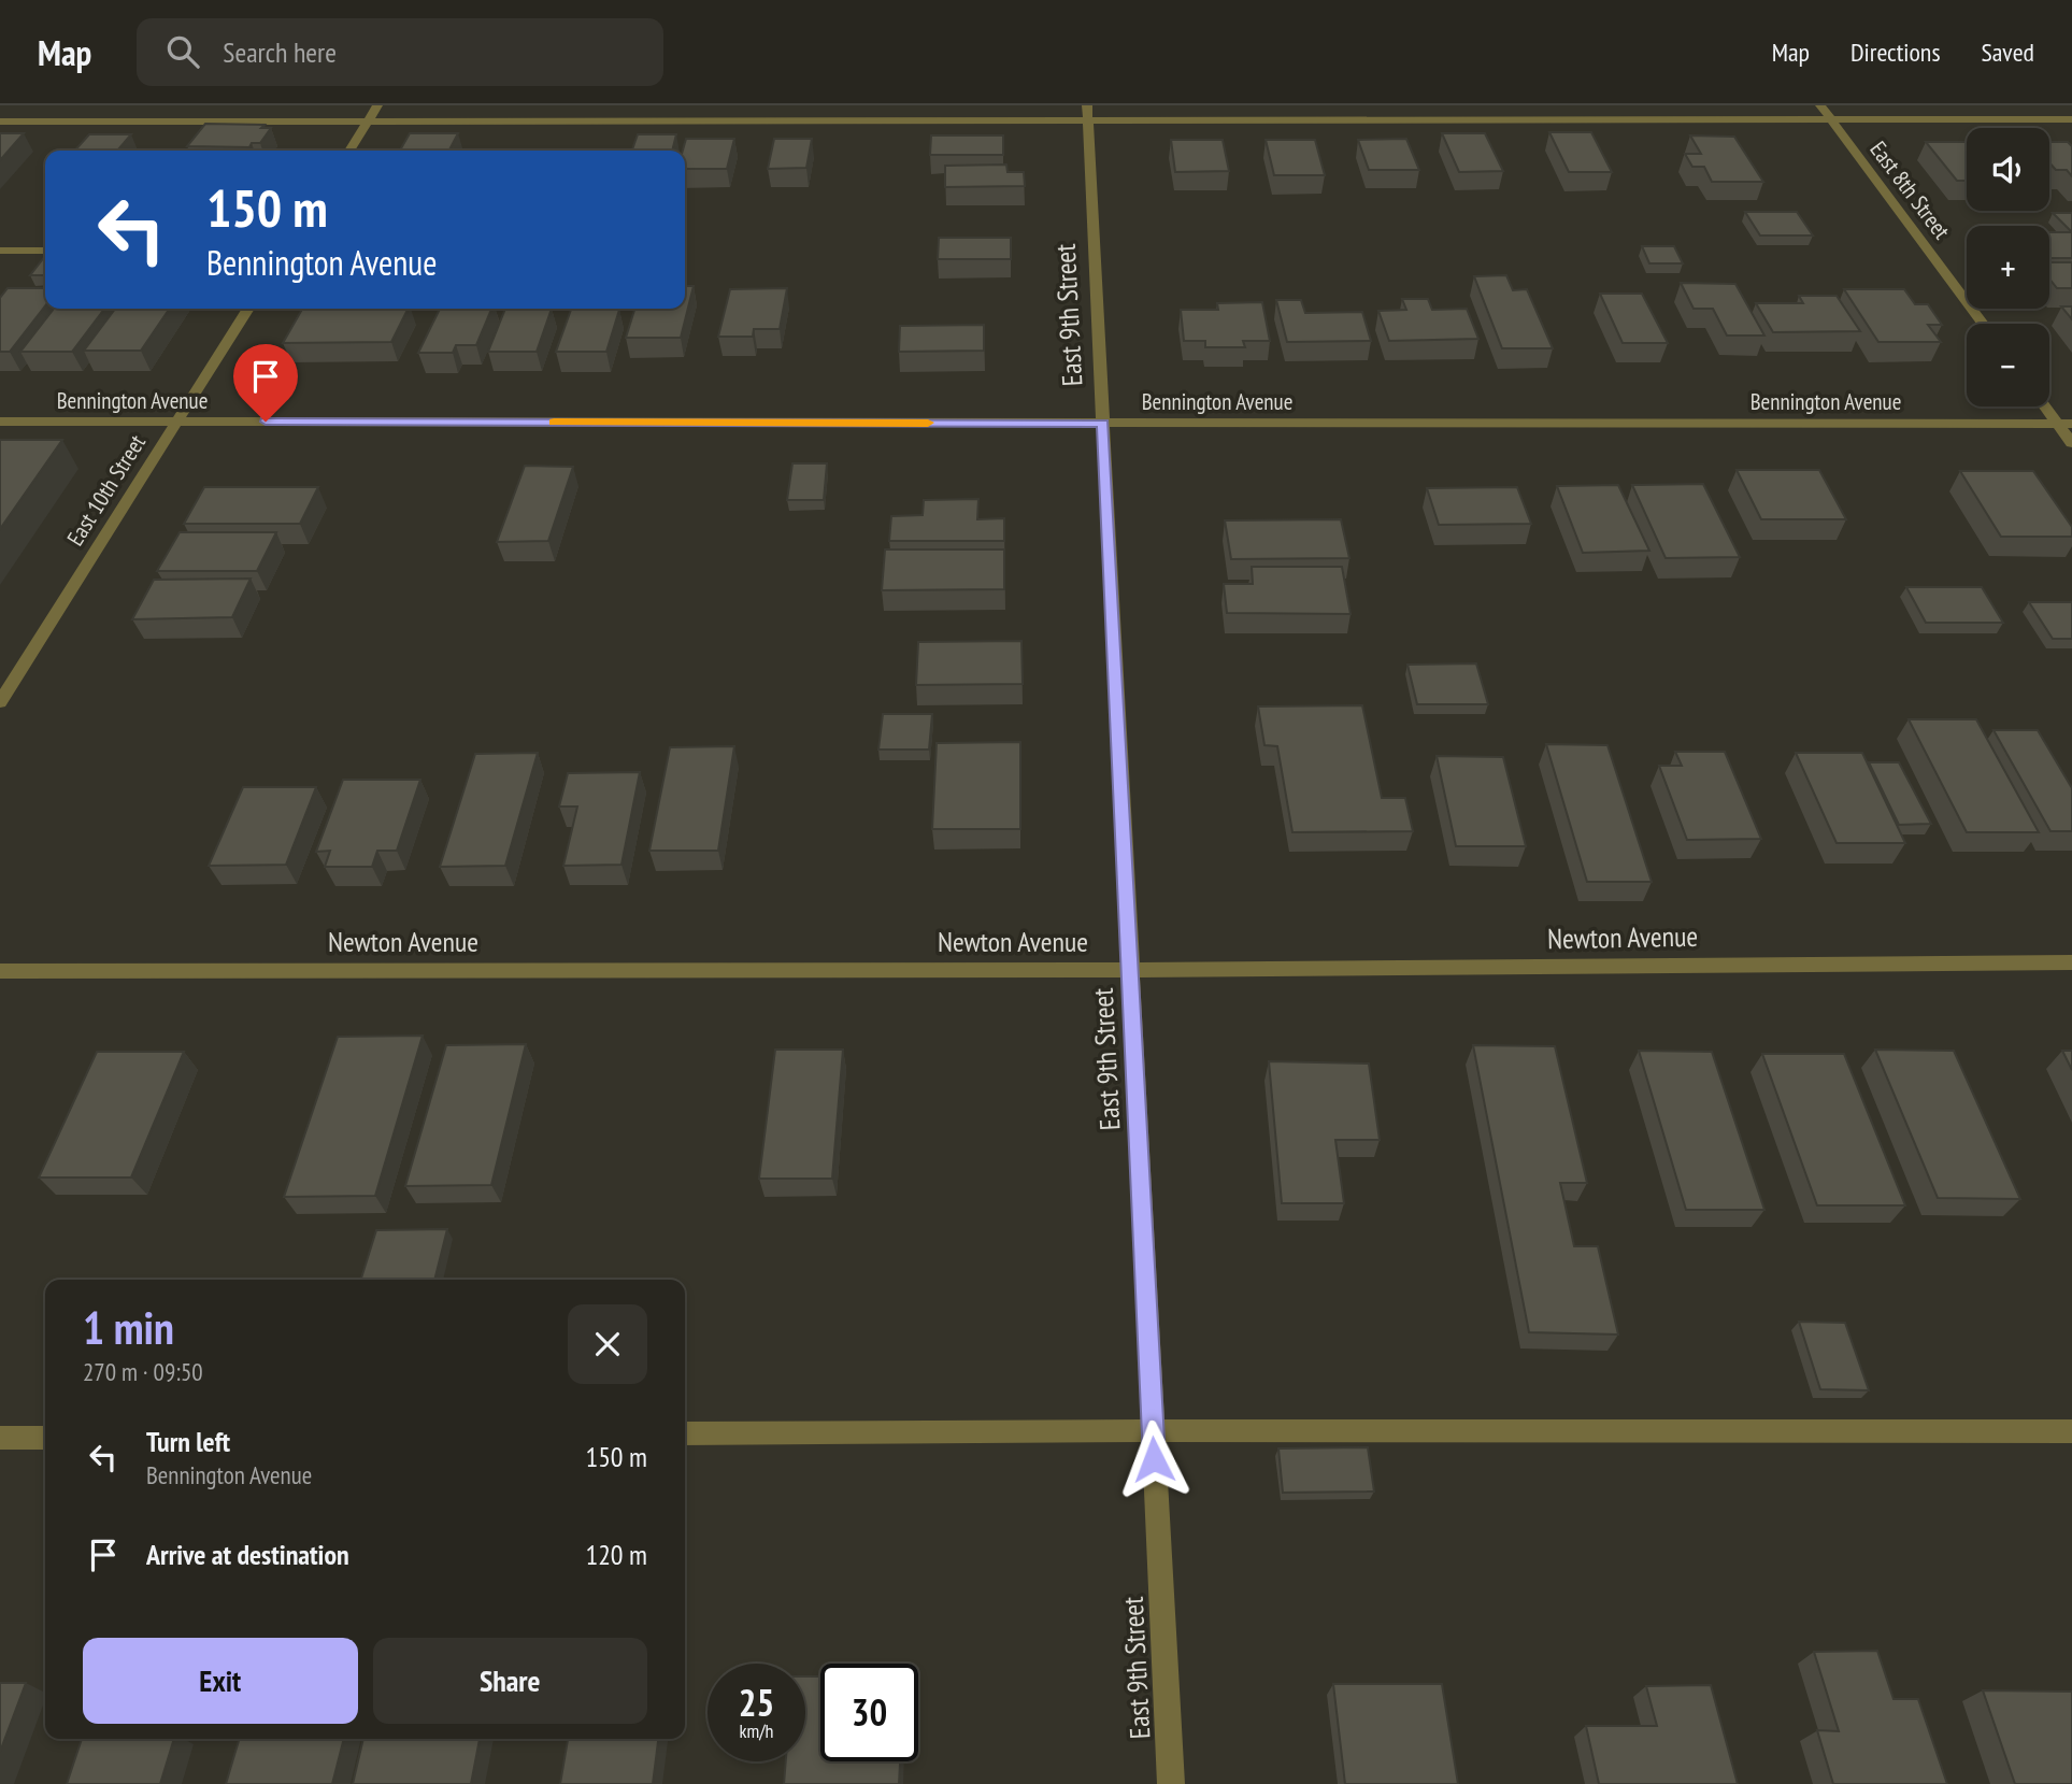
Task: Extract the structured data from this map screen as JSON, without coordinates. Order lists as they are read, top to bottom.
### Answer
{
  "streets": {
    "street": [
      "East 8th Street",
      "East 9th Street",
      "Bennington Avenue",
      "East 10th Street",
      "Newton Avenue"
    ]
  },
  "crossings": [
    ["East 9th Street", "Bennington Avenue"],
    ["East 9th Street", "Newton Avenue"],
    ["Bennington Avenue", "East 10th Street"]
  ],
  "page": {
    "header": "Map",
    "search": "Search here",
    "nav": ["Map", "Directions", "Saved"],
    "map_buttons": ["+", "−"],
    "turn": ["150 m", "Bennington Avenue"],
    "heading": ["1 min", "270 m · 09:50"],
    "list": [
      {
        "name": "Turn left",
        "note": "Bennington Avenue",
        "value": "150 m"
      },
      {
        "name": "Arrive at destination",
        "value": "120 m"
      }
    ],
    "buttons": ["Exit", "Share"],
    "speed": "25 km/h",
    "limit": "30"
  }
}
